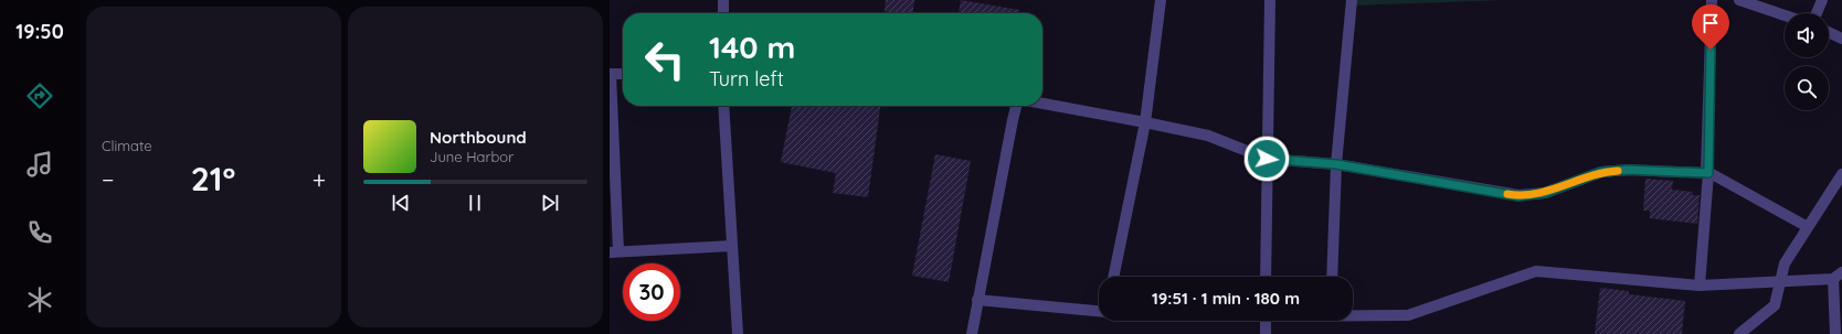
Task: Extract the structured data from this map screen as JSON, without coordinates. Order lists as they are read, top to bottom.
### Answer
{
  "page": {
    "tabs": "19:50",
    "tile": "Climate",
    "turn": ["140 m", "Turn left"],
    "song": ["Northbound", "June Harbor"],
    "heat": ["−", "21°", "+"],
    "limit": "30",
    "trip": "19:51 · 1 min · 180 m"
  }
}
